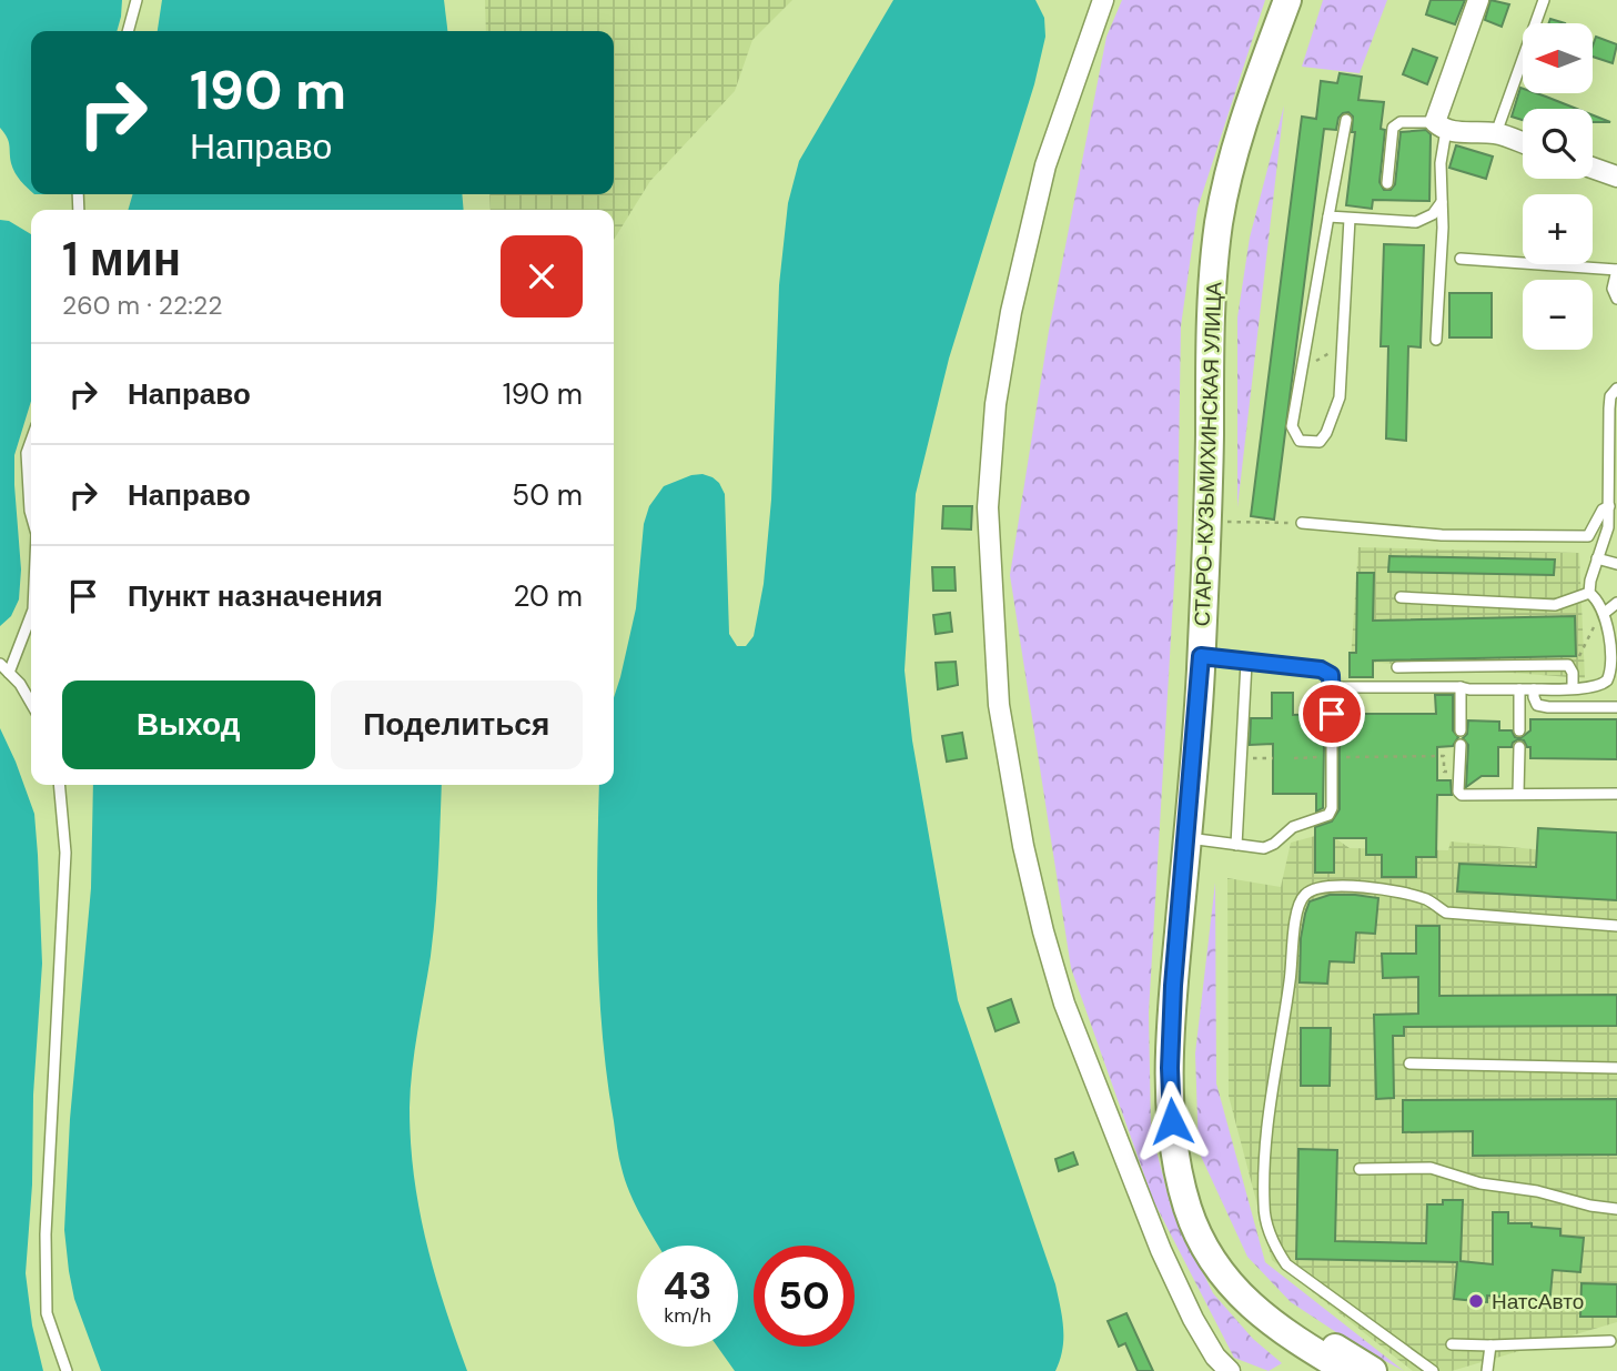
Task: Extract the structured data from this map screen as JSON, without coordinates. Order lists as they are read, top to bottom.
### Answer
{
  "streets": {
    "main road": ["СТАРО-КУЗЬМИХИНСКАЯ УЛИЦА"]
  },
  "places": ["НатсАвто"],
  "north": "left",
  "page": {
    "map_buttons": ["+", "−"],
    "turn": ["190 m", "Направо"],
    "heading": ["1 мин", "260 m · 22:22"],
    "list": [
      {
        "name": "Направо",
        "value": "190 m"
      },
      {
        "name": "Направо",
        "value": "50 m"
      },
      {
        "name": "Пункт назначения",
        "value": "20 m"
      }
    ],
    "buttons": ["Выход", "Поделиться"],
    "speed": "43 km/h",
    "limit": "50"
  }
}
